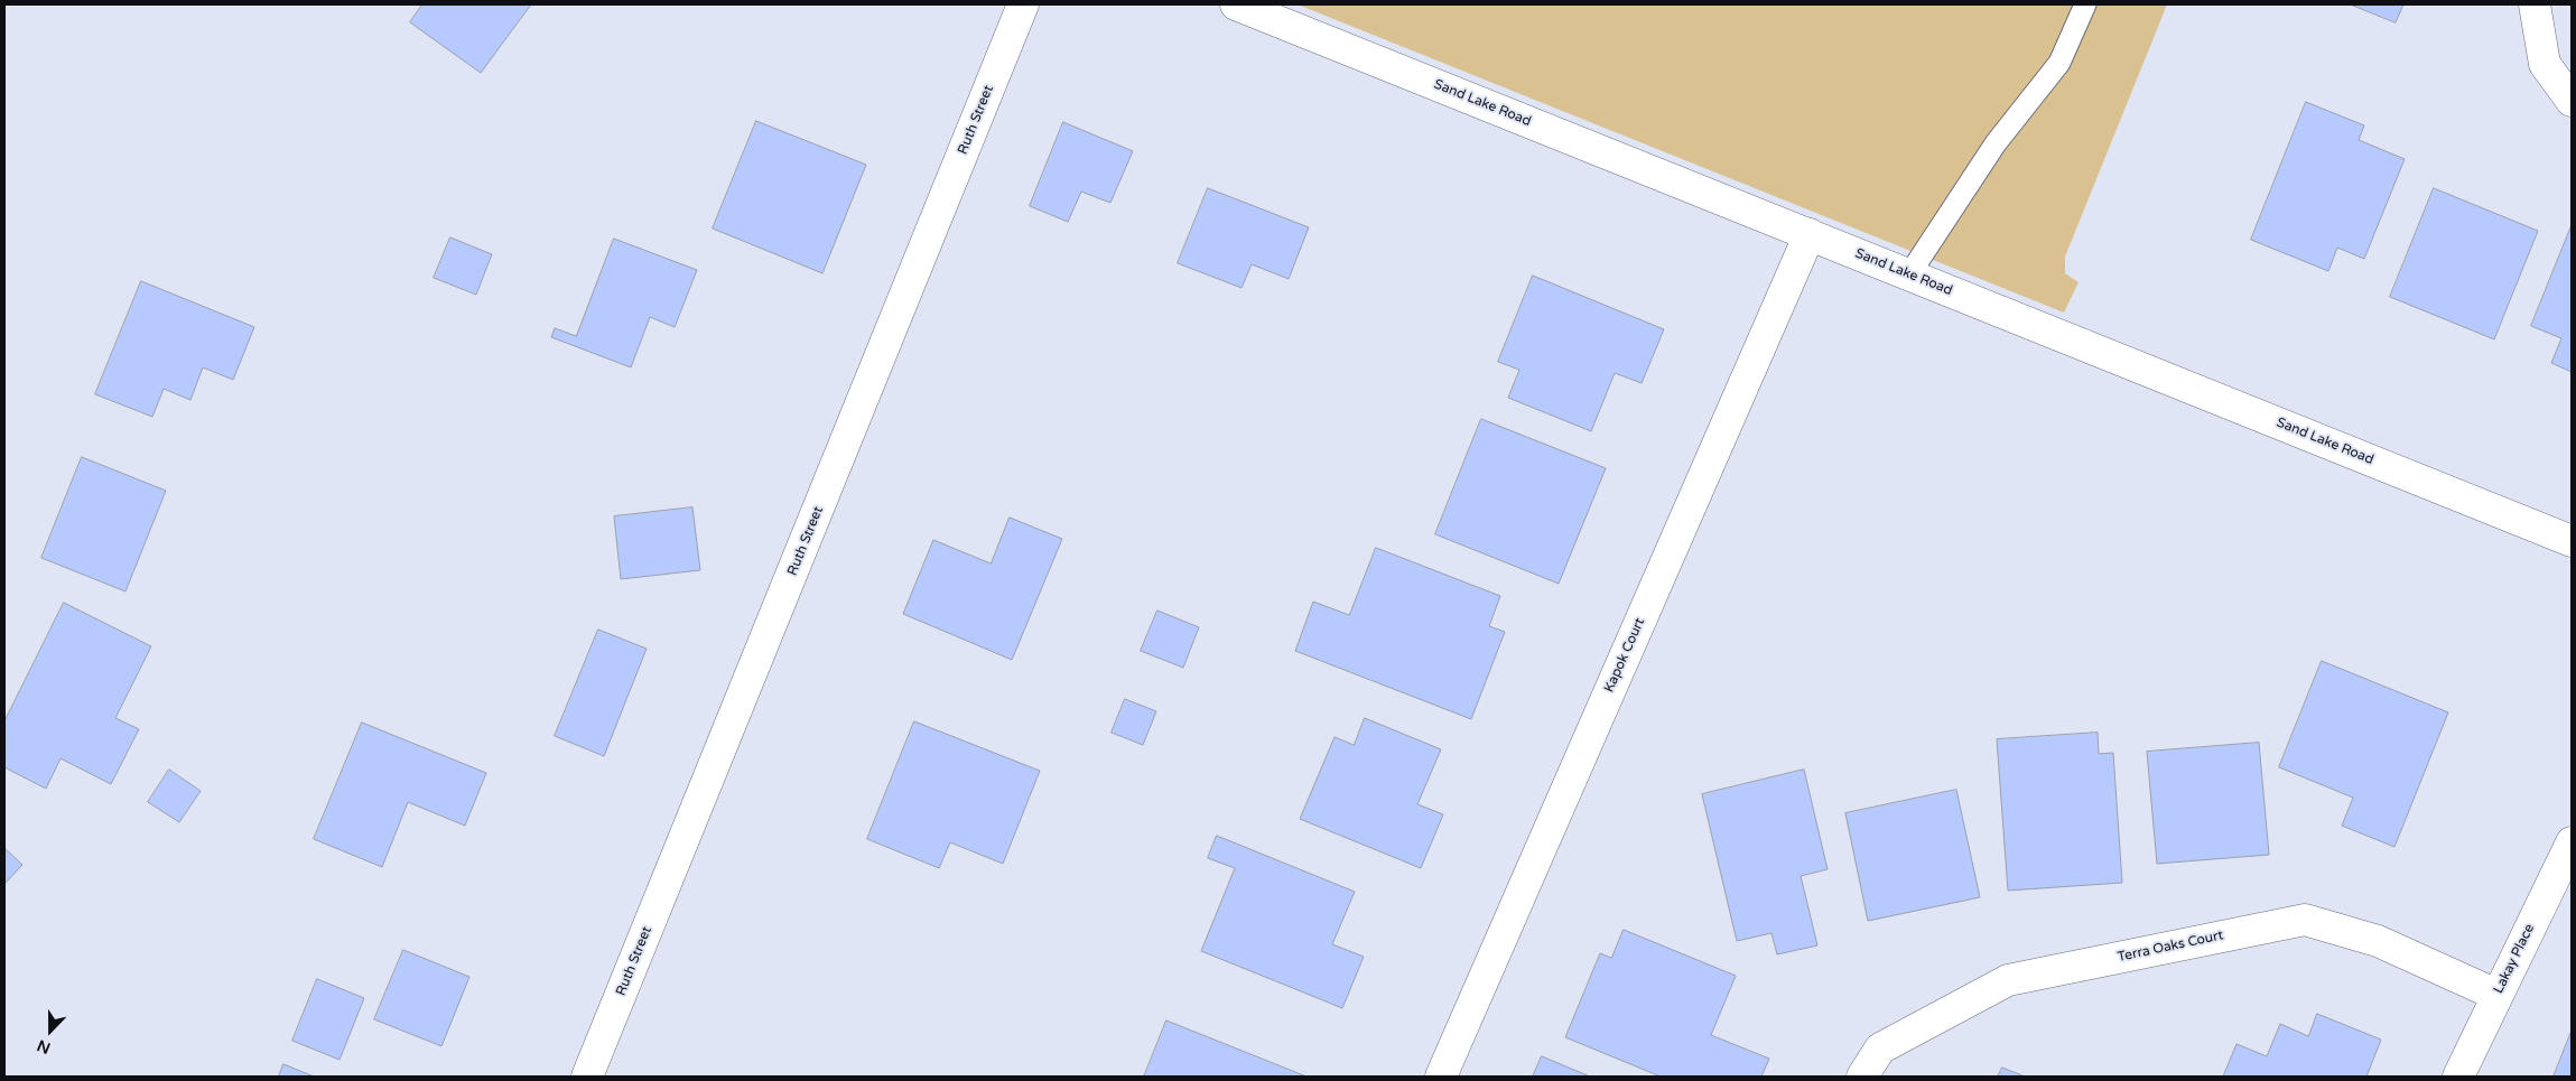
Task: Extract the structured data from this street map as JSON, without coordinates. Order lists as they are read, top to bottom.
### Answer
{
  "streets": {
    "street": [
      "Sand Lake Road",
      "Ruth Street",
      "Kapok Court",
      "Terra Oaks Court",
      "Lakay Place"
    ]
  },
  "crossings": [
    ["Sand Lake Road", "Kapok Court"],
    ["Terra Oaks Court", "Lakay Place"]
  ],
  "north": "bottom"
}
